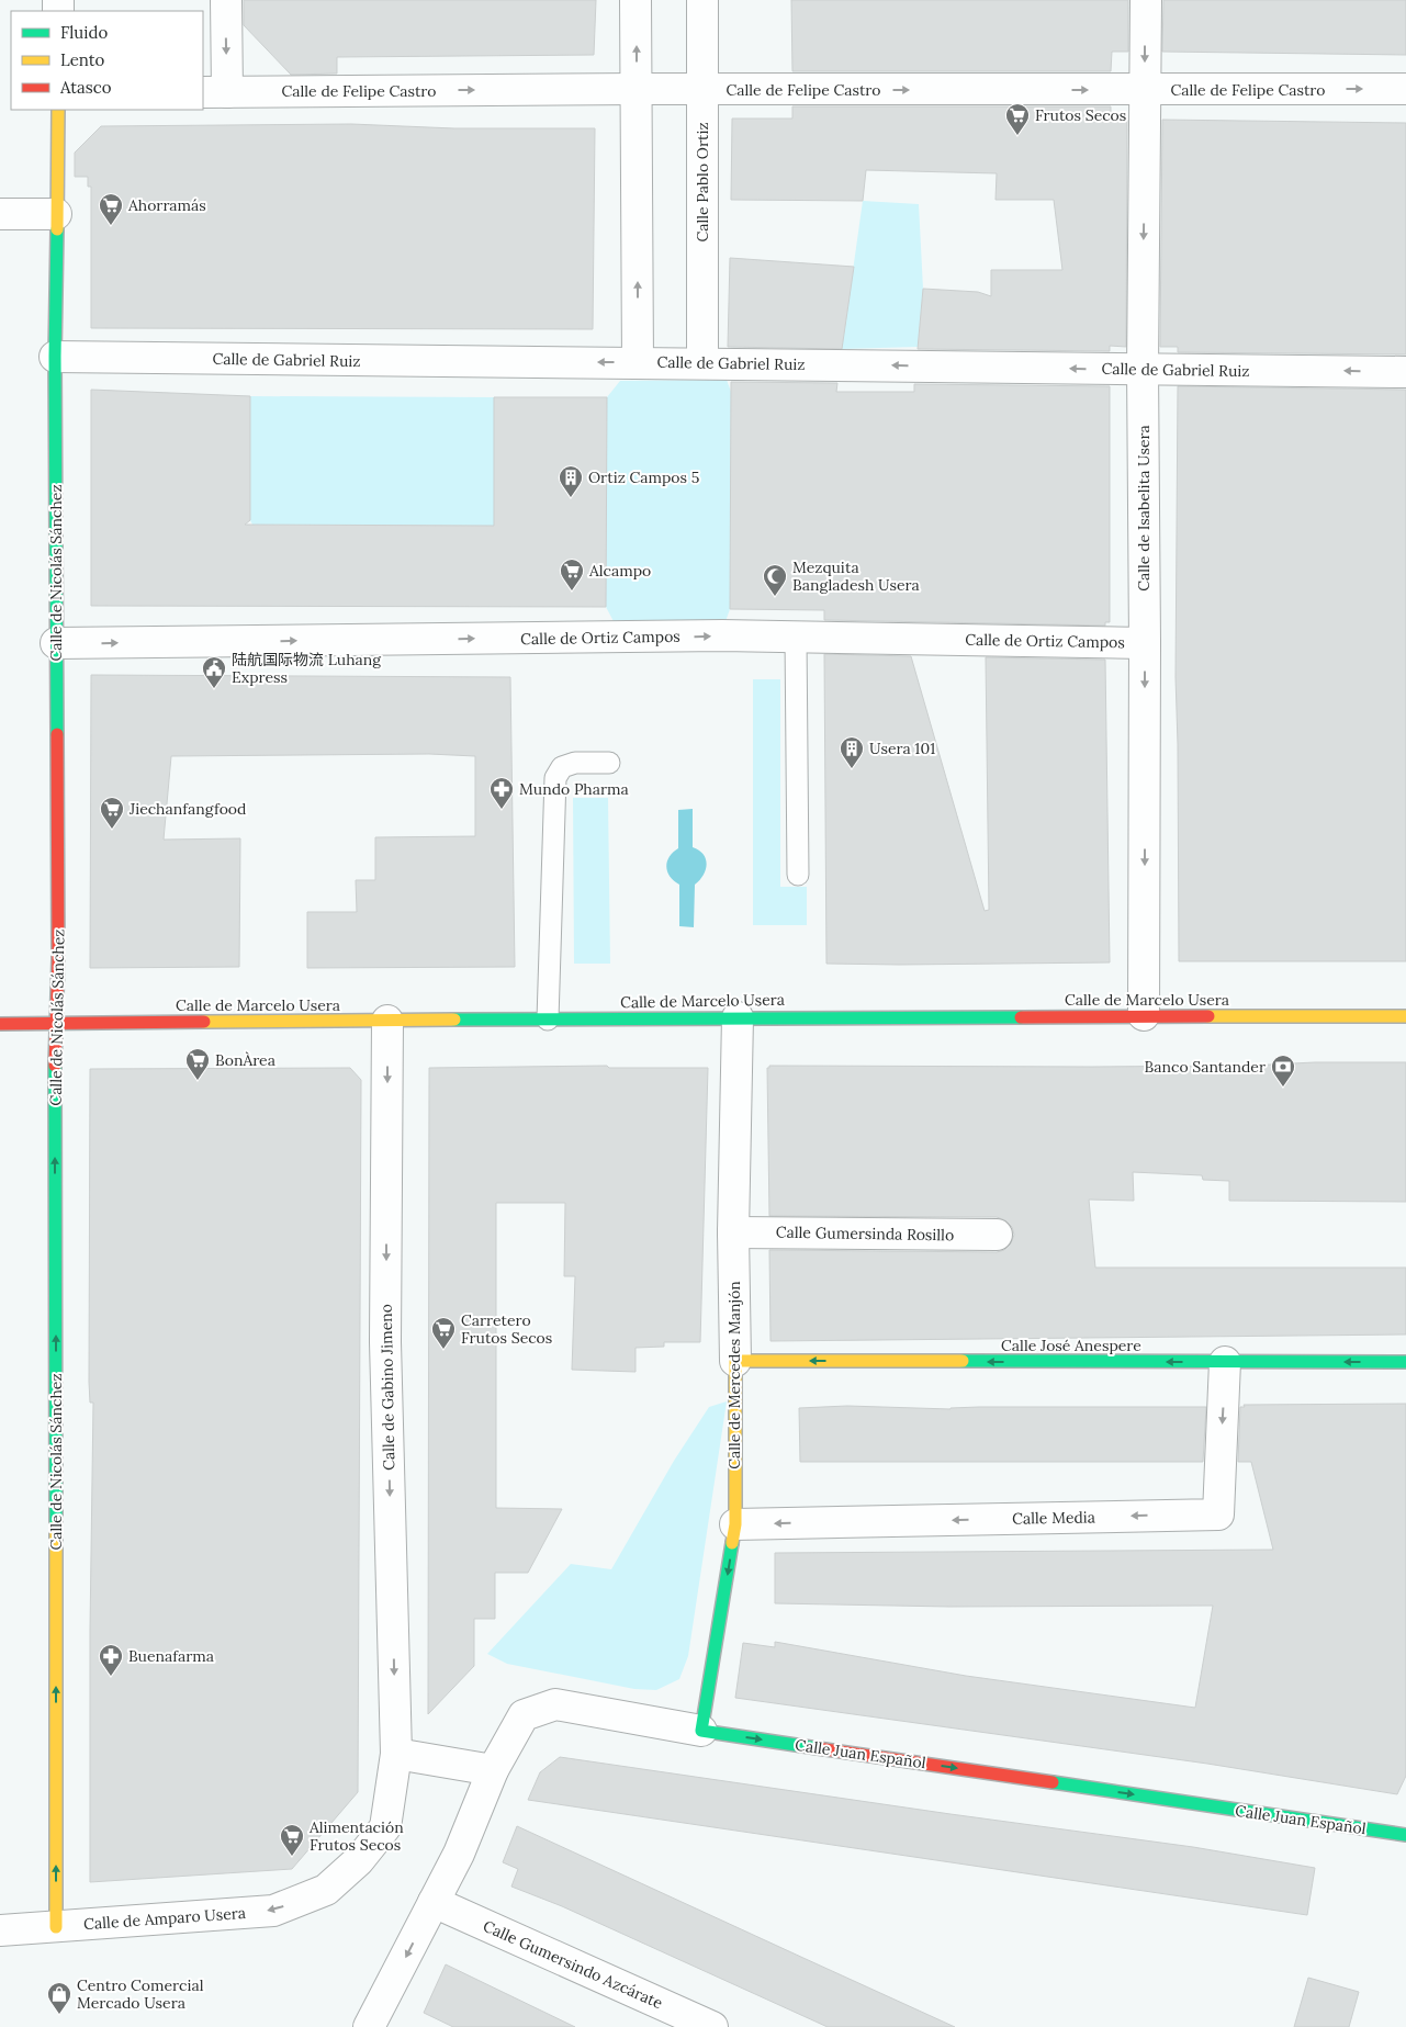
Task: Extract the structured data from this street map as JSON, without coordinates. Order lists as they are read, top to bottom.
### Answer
{
  "streets": {
    "street": [
      "Calle de Felipe Castro",
      "Calle Pablo Ortiz",
      "Calle de Gabriel Ruiz",
      "Calle de Isabelita Usera",
      "Calle de Nicolás Sánchez",
      "Calle de Ortiz Campos",
      "Calle de Marcelo Usera",
      "Calle Gumersinda Rosillo",
      "Calle José Anespere",
      "Calle de Mercedes Manjón",
      "Calle de Gabino Jimeno",
      "Calle Media",
      "Calle Juan Español",
      "Calle de Amparo Usera",
      "Calle Gumersindo Azcárate"
    ]
  },
  "crossings": [
    ["Calle de Felipe Castro", "Calle Pablo Ortiz"],
    ["Calle de Felipe Castro", "Calle de Isabelita Usera"],
    ["Calle Pablo Ortiz", "Calle de Gabriel Ruiz"],
    ["Calle de Gabriel Ruiz", "Calle de Isabelita Usera"],
    ["Calle de Gabriel Ruiz", "Calle de Nicolás Sánchez"],
    ["Calle de Isabelita Usera", "Calle de Ortiz Campos"],
    ["Calle de Isabelita Usera", "Calle de Marcelo Usera"],
    ["Calle de Nicolás Sánchez", "Calle de Ortiz Campos"],
    ["Calle de Nicolás Sánchez", "Calle de Marcelo Usera"],
    ["Calle de Nicolás Sánchez", "Calle de Amparo Usera"],
    ["Calle de Marcelo Usera", "Calle de Mercedes Manjón"],
    ["Calle de Marcelo Usera", "Calle de Gabino Jimeno"],
    ["Calle Gumersinda Rosillo", "Calle de Mercedes Manjón"],
    ["Calle José Anespere", "Calle de Mercedes Manjón"],
    ["Calle José Anespere", "Calle Media"],
    ["Calle de Mercedes Manjón", "Calle Media"],
    ["Calle de Mercedes Manjón", "Calle Juan Español"],
    ["Calle de Gabino Jimeno", "Calle de Amparo Usera"],
    ["Calle Juan Español", "Calle Gumersindo Azcárate"]
  ],
  "one_way": [
    "Calle de Felipe Castro",
    "Calle de Gabriel Ruiz",
    "Calle de Isabelita Usera",
    "Calle de Nicolás Sánchez",
    "Calle de Ortiz Campos",
    "Calle José Anespere",
    "Calle de Gabino Jimeno",
    "Calle Media",
    "Calle de Amparo Usera"
  ],
  "places": {
    "supermarket": [
      "Frutos Secos",
      "Ahorramás",
      "Alcampo",
      "Jiechanfangfood",
      "BonÀrea",
      "Carretero Frutos Secos",
      "Alimentación Frutos Secos"
    ],
    "building": ["Ortiz Campos 5", "Usera 101"],
    "mosque": ["Mezquita Bangladesh Usera"],
    "public building": ["陆航国际物流 Luhang Express"],
    "pharmacy": ["Mundo Pharma", "Buenafarma"],
    "bank": ["Banco Santander"],
    "shop": ["Centro Comercial Mercado Usera"]
  },
  "legend": ["Fluido", "Lento", "Atasco"]
}
